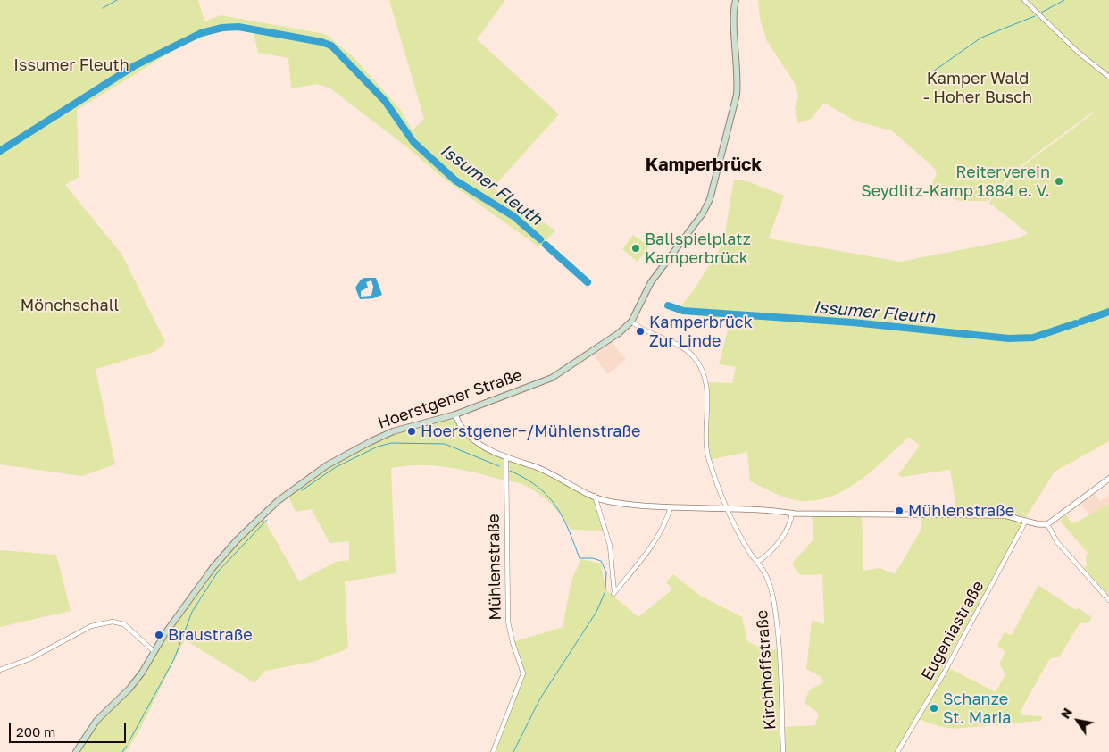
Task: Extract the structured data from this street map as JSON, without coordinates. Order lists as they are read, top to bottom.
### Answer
{
  "streets": {
    "main road": ["Hoerstgener Straße"],
    "street": ["Mühlenstraße", "Eugeniastraße", "Kirchhoffstraße"]
  },
  "crossings": [
    ["Hoerstgener Straße", "Kirchhoffstraße"]
  ],
  "districts": ["Kamperbrück"],
  "water": ["Issumer Fleuth"],
  "parks": ["Issumer Fleuth", "Kamper Wald - Hoher Busch", "Mönchschall"],
  "places": [
    "Reiterverein Seydlitz-Kamp 1884 e. V.",
    "Ballspielplatz Kamperbrück",
    "Kamperbrück Zur Linde",
    "Hoerstgener−/Mühlenstraße",
    "Mühlenstraße",
    "Braustraße",
    "Schanze St. Maria"
  ],
  "scale_bar": "200 m",
  "north": "top left"
}
